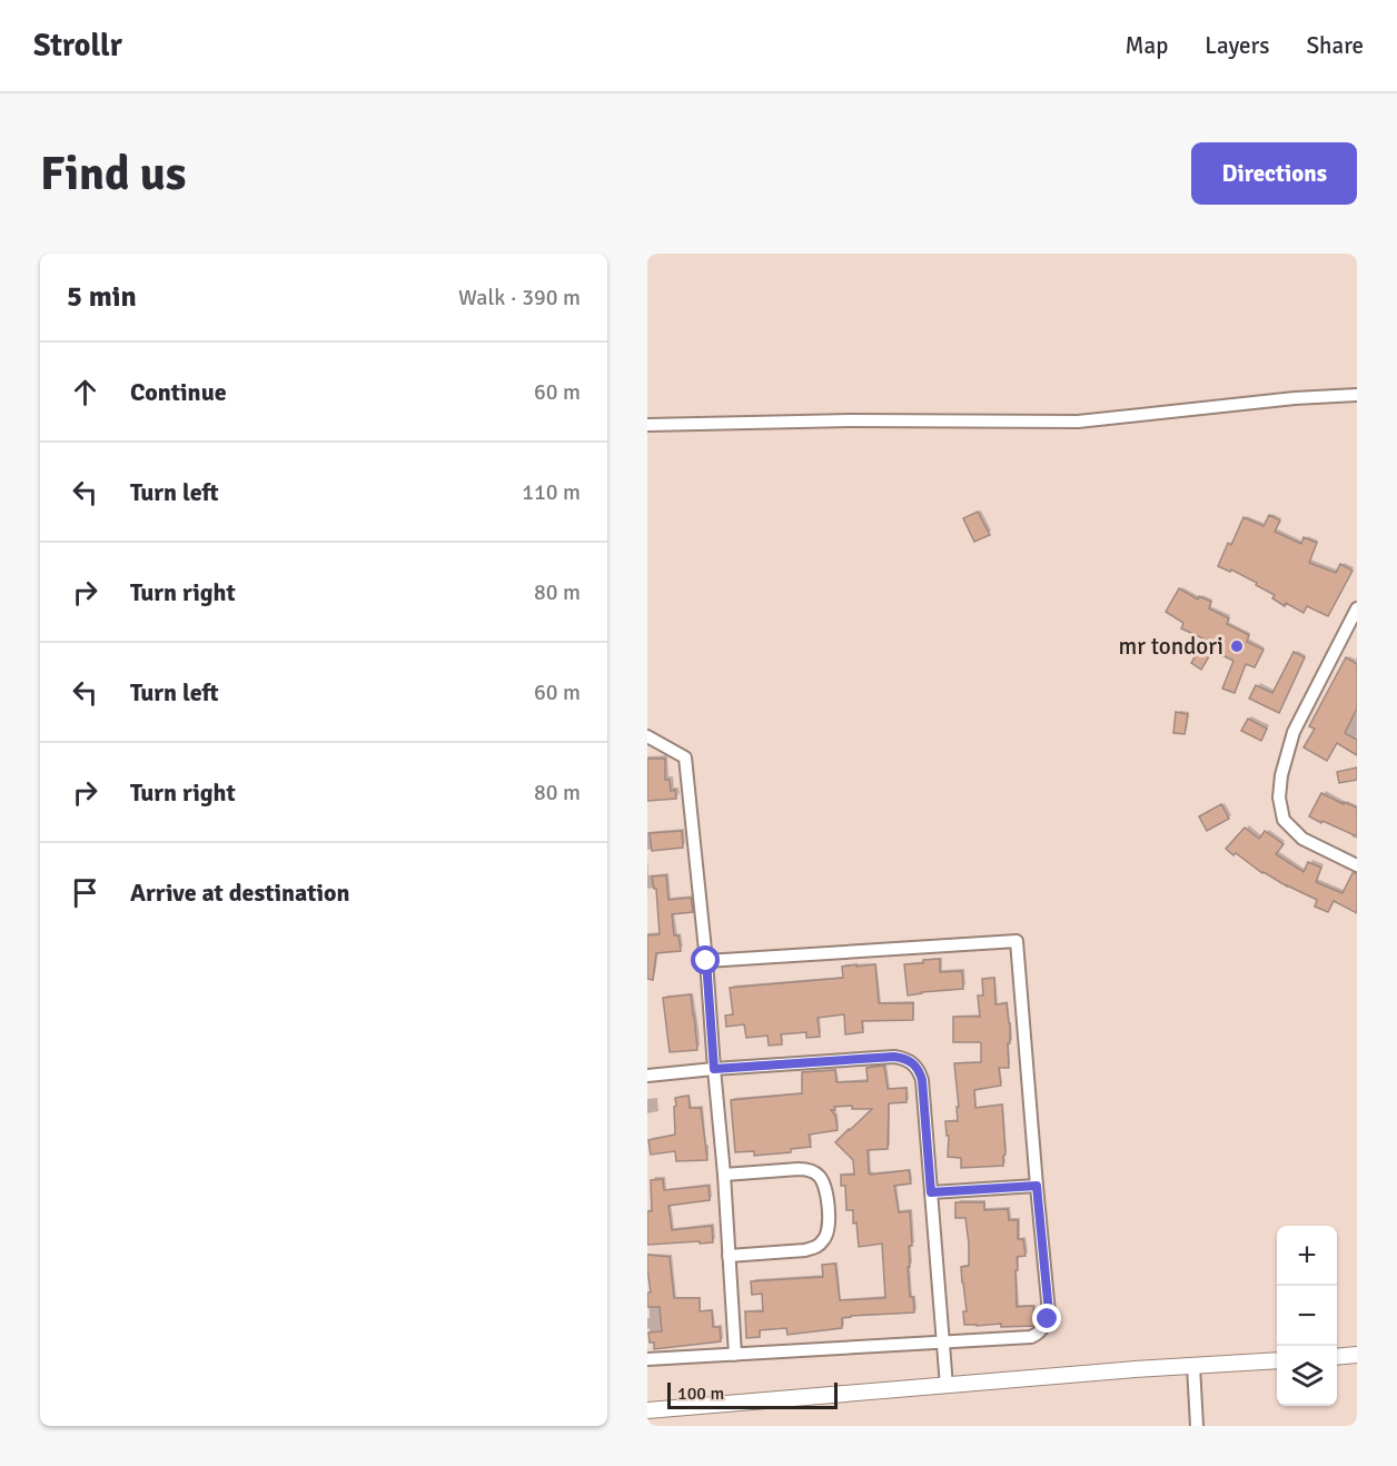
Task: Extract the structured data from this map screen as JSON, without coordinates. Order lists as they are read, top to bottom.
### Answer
{
  "places": ["mr tondori"],
  "scale_bar": "100 m",
  "page": {
    "header": "Strollr",
    "nav": ["Map", "Layers", "Share"],
    "buttons": "Directions",
    "title": "Find us",
    "heading": ["5 min", "Walk · 390 m"],
    "list": [
      ["Continue", "60 m"],
      ["Turn left", "110 m"],
      ["Turn right", "80 m"],
      ["Turn left", "60 m"],
      ["Turn right", "80 m"],
      "Arrive at destination"
    ],
    "map_buttons": ["+", "−"],
    "scale": "100 m"
  }
}
